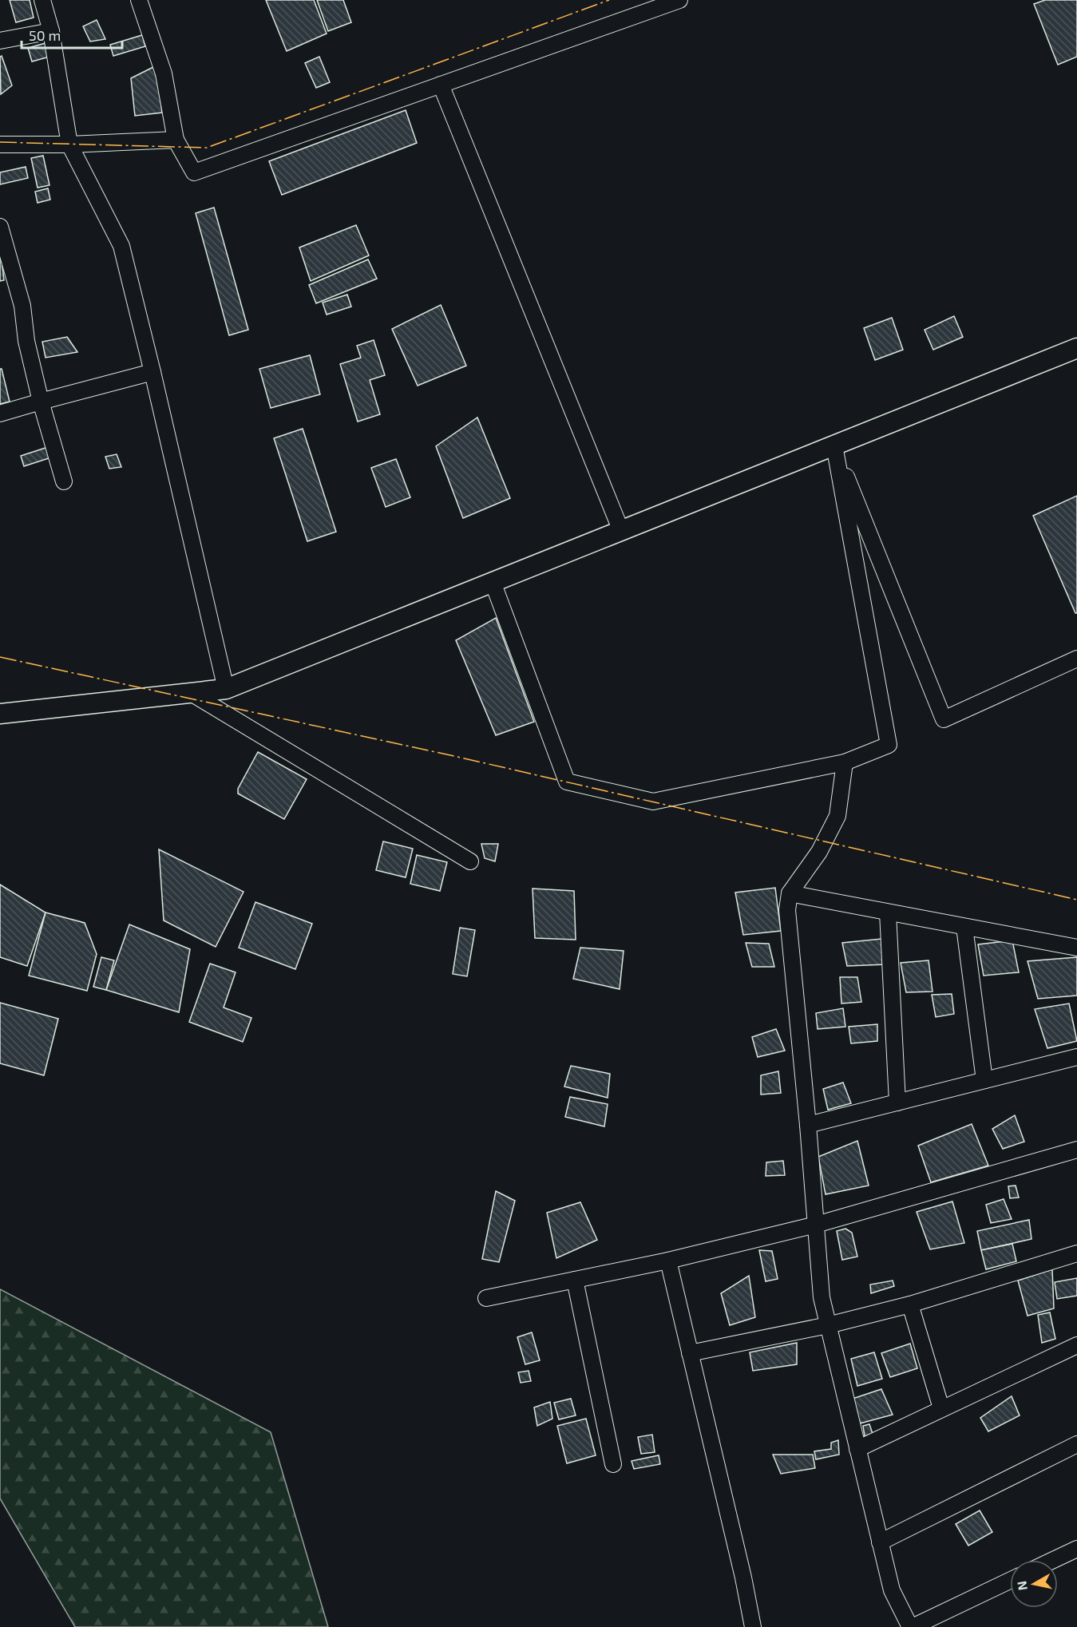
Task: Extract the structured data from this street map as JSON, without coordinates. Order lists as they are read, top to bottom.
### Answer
{
  "scale_bar": "50 m",
  "north": "left"
}
